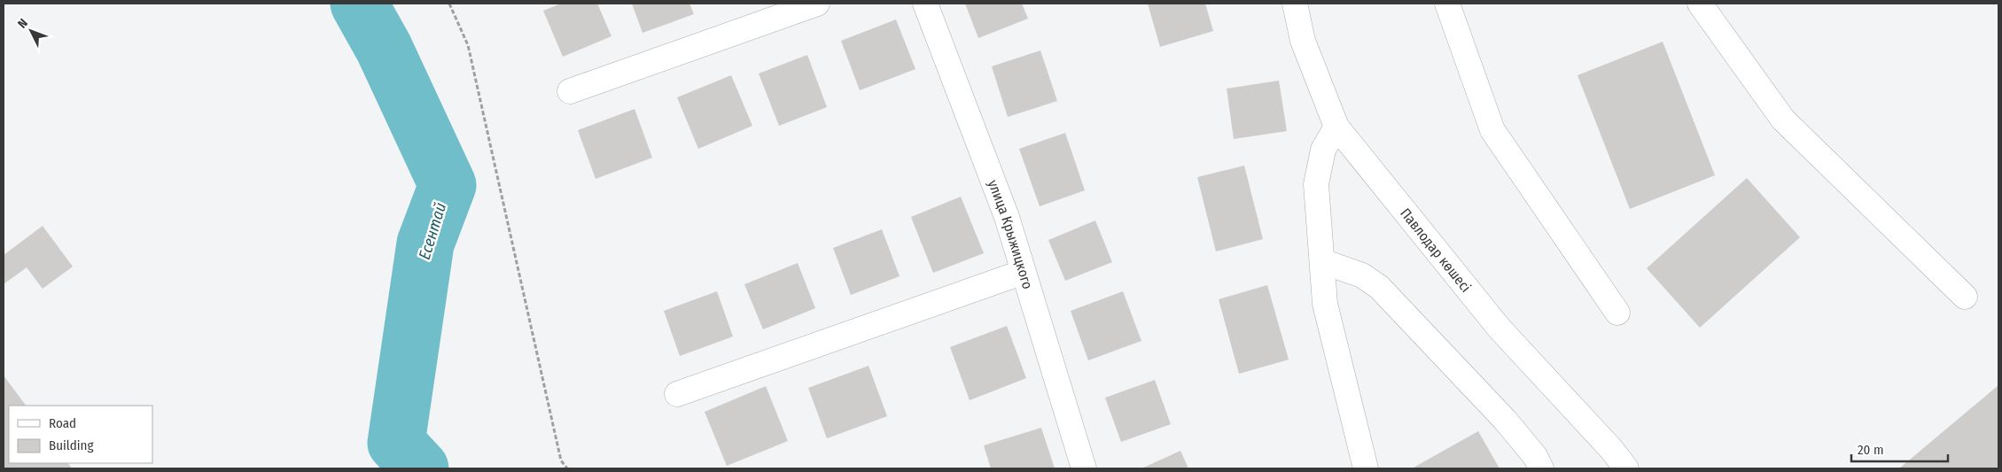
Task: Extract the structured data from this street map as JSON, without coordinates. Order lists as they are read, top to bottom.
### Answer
{
  "streets": {
    "street": ["улица Крыжицкого", "Павлодар көшесі"]
  },
  "water": ["Есентай"],
  "legend": ["Road", "Building"],
  "scale_bar": "20 m",
  "north": "top left"
}
